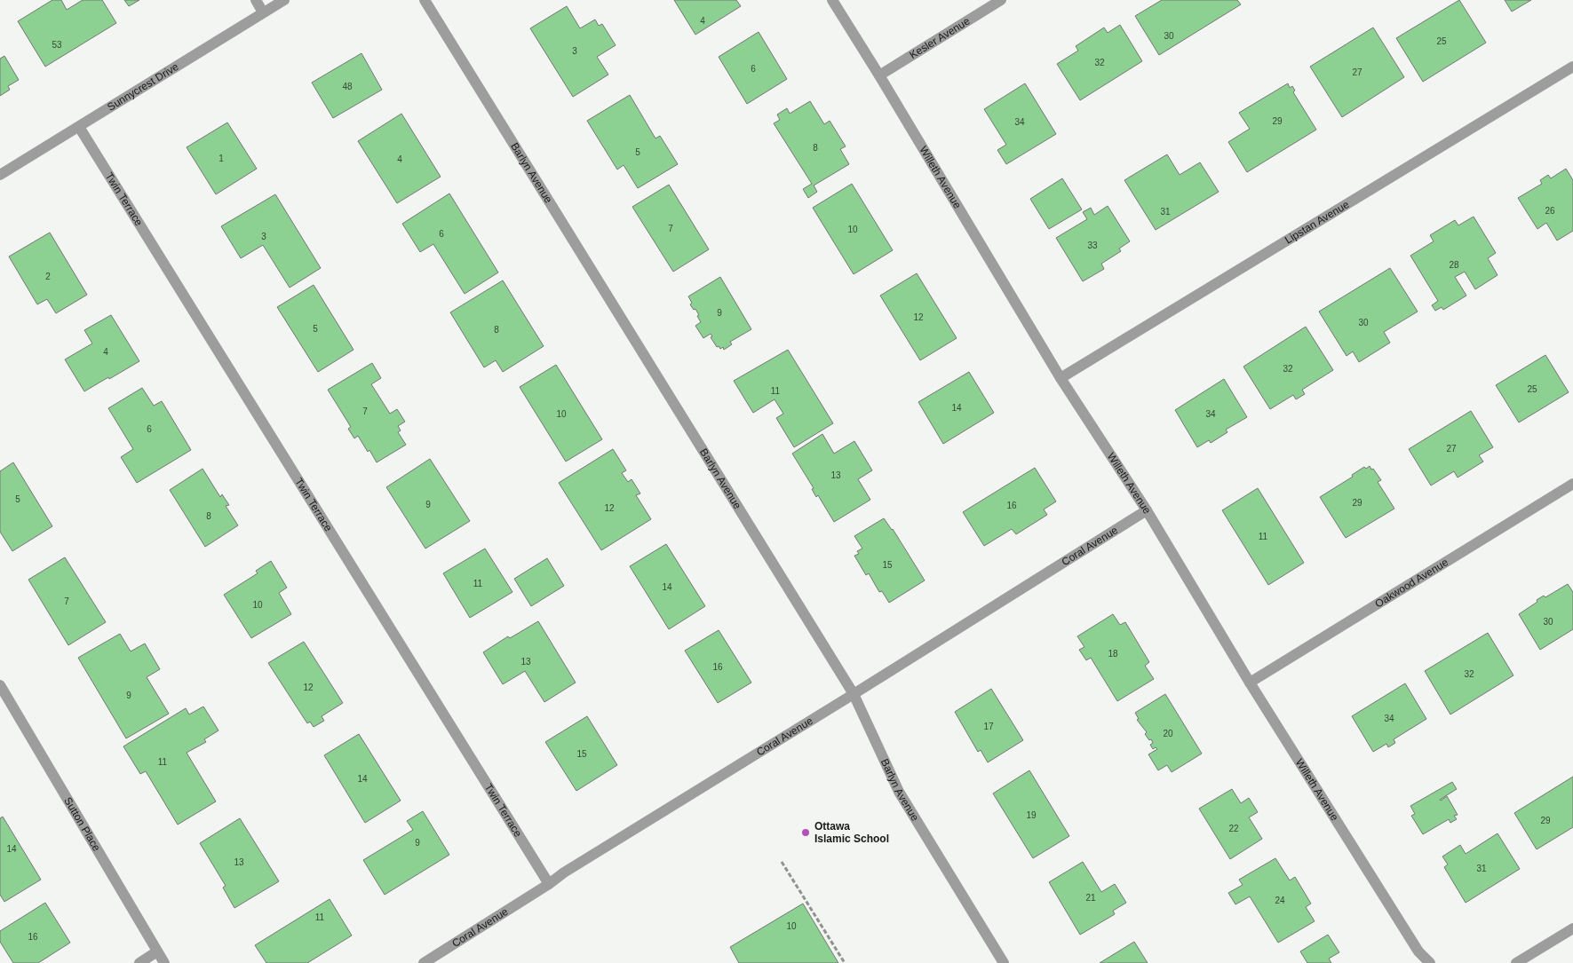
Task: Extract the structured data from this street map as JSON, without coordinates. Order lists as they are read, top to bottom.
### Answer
{
  "streets": {
    "street": [
      "Kesler Avenue",
      "Sunnycrest Drive",
      "Barlyn Avenue",
      "Willeth Avenue",
      "Twin Terrace",
      "Lipstan Avenue",
      "Coral Avenue",
      "Oakwood Avenue",
      "Sutton Place"
    ]
  },
  "crossings": [
    ["Kesler Avenue", "Willeth Avenue"],
    ["Sunnycrest Drive", "Twin Terrace"],
    ["Barlyn Avenue", "Coral Avenue"],
    ["Willeth Avenue", "Lipstan Avenue"],
    ["Willeth Avenue", "Coral Avenue"],
    ["Willeth Avenue", "Oakwood Avenue"],
    ["Twin Terrace", "Coral Avenue"]
  ],
  "places": ["Ottawa Islamic School"],
  "house_numbers": [
    "4",
    "30",
    "25",
    "53",
    "3",
    "32",
    "6",
    "27",
    "48",
    "29",
    "34",
    "8",
    "5",
    "1",
    "4",
    "26",
    "31",
    "7",
    "10",
    "6",
    "3",
    "33",
    "28",
    "2",
    "9",
    "12",
    "30",
    "5",
    "8",
    "4",
    "32",
    "25",
    "11",
    "14",
    "7",
    "10",
    "34",
    "6",
    "27",
    "13",
    "5",
    "29",
    "9",
    "16",
    "12",
    "8",
    "11",
    "15",
    "11",
    "14",
    "7",
    "10",
    "30",
    "18",
    "13",
    "16",
    "32",
    "12",
    "9",
    "34",
    "17",
    "20",
    "15",
    "11",
    "14",
    "19",
    "29",
    "22",
    "9",
    "14",
    "13",
    "31",
    "21",
    "24",
    "11",
    "10",
    "16"
  ]
}
